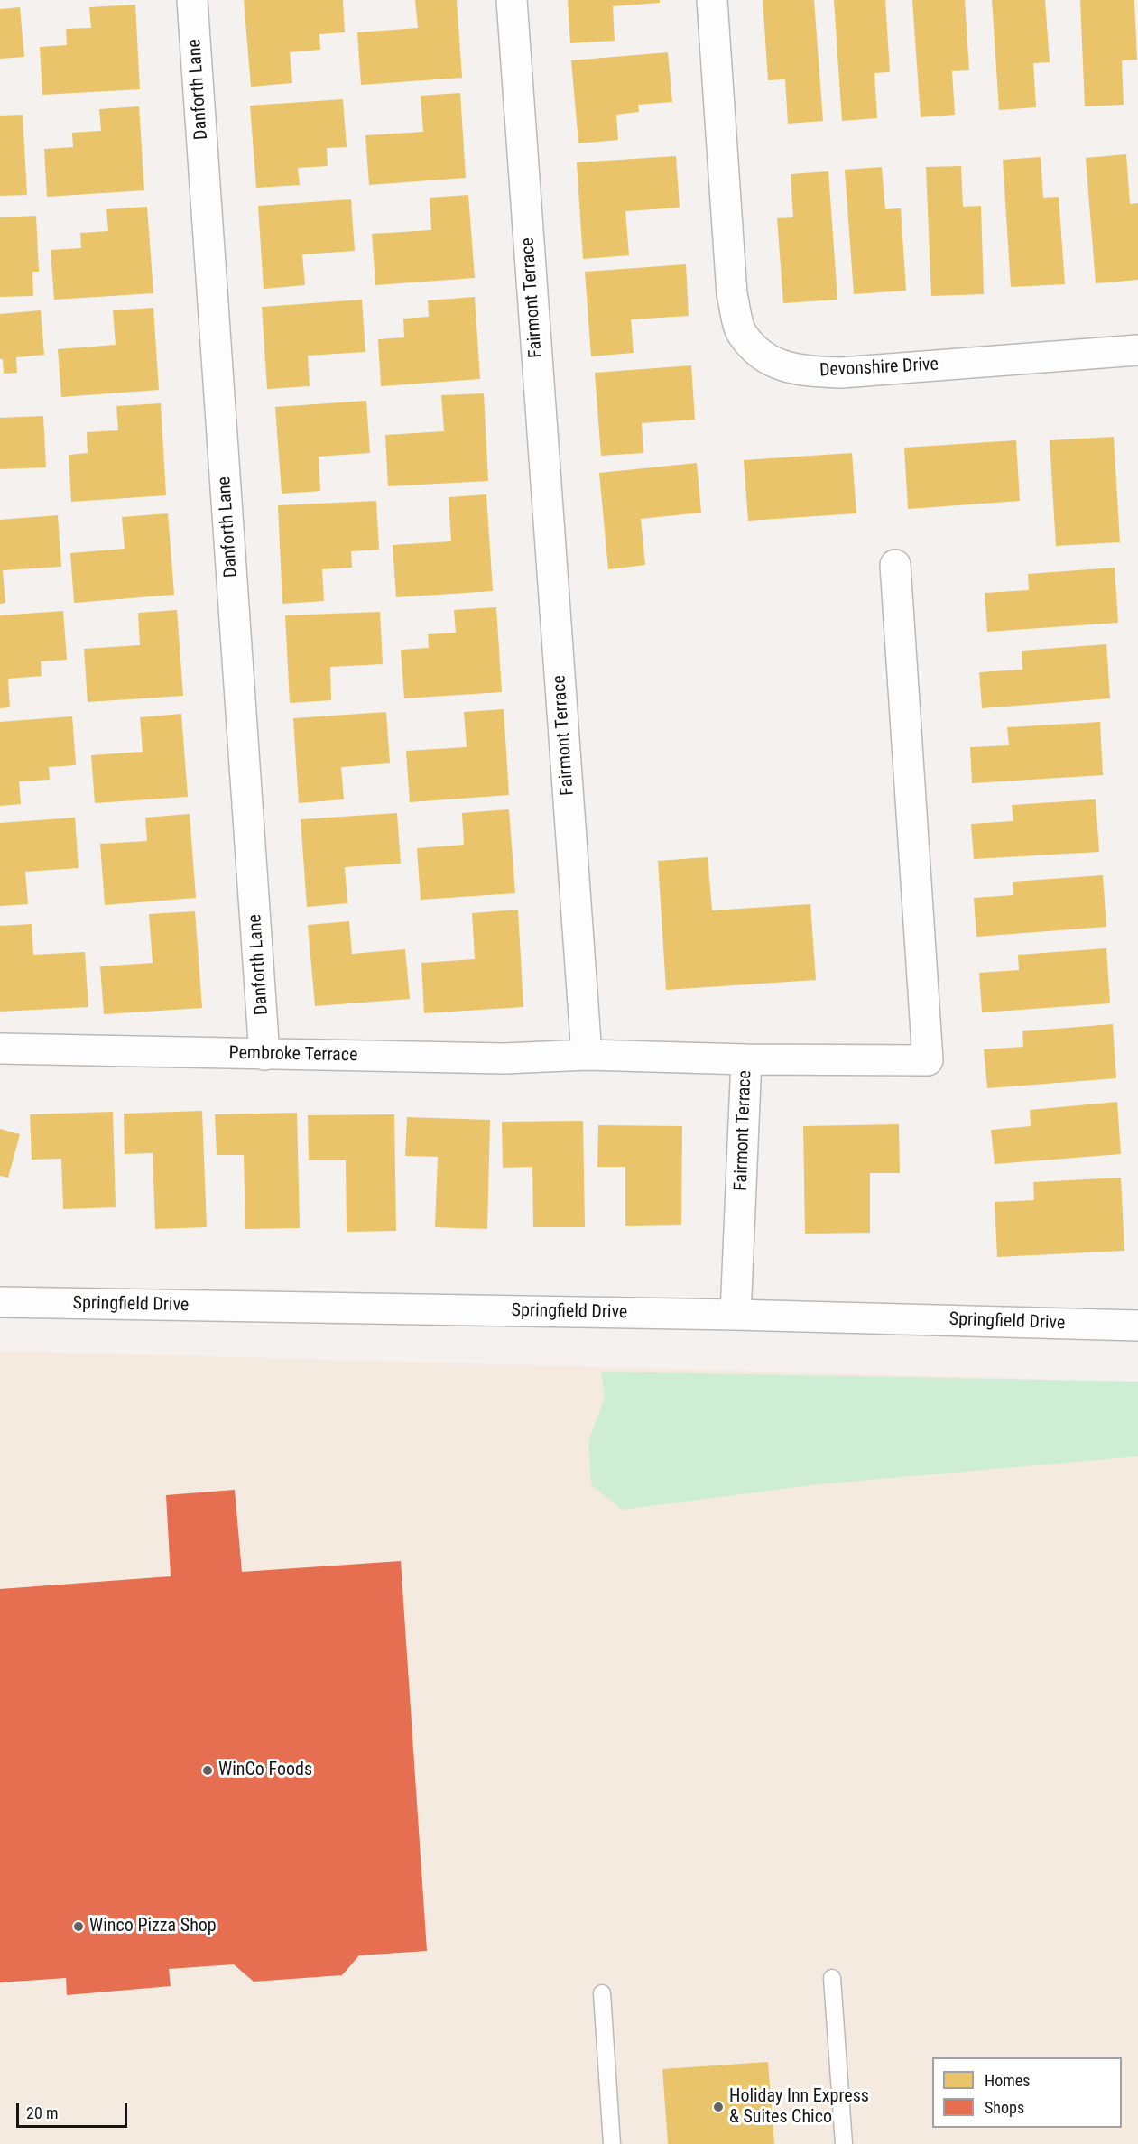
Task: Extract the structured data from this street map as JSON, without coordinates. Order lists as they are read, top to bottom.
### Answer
{
  "streets": {
    "street": [
      "Danforth Lane",
      "Fairmont Terrace",
      "Devonshire Drive",
      "Pembroke Terrace",
      "Springfield Drive"
    ]
  },
  "crossings": [
    ["Danforth Lane", "Pembroke Terrace"],
    ["Fairmont Terrace", "Pembroke Terrace"],
    ["Fairmont Terrace", "Springfield Drive"]
  ],
  "places": ["WinCo Foods", "Winco Pizza Shop", "Holiday Inn Express & Suites Chico"],
  "legend": ["Homes", "Shops"],
  "scale_bar": "20 m"
}
